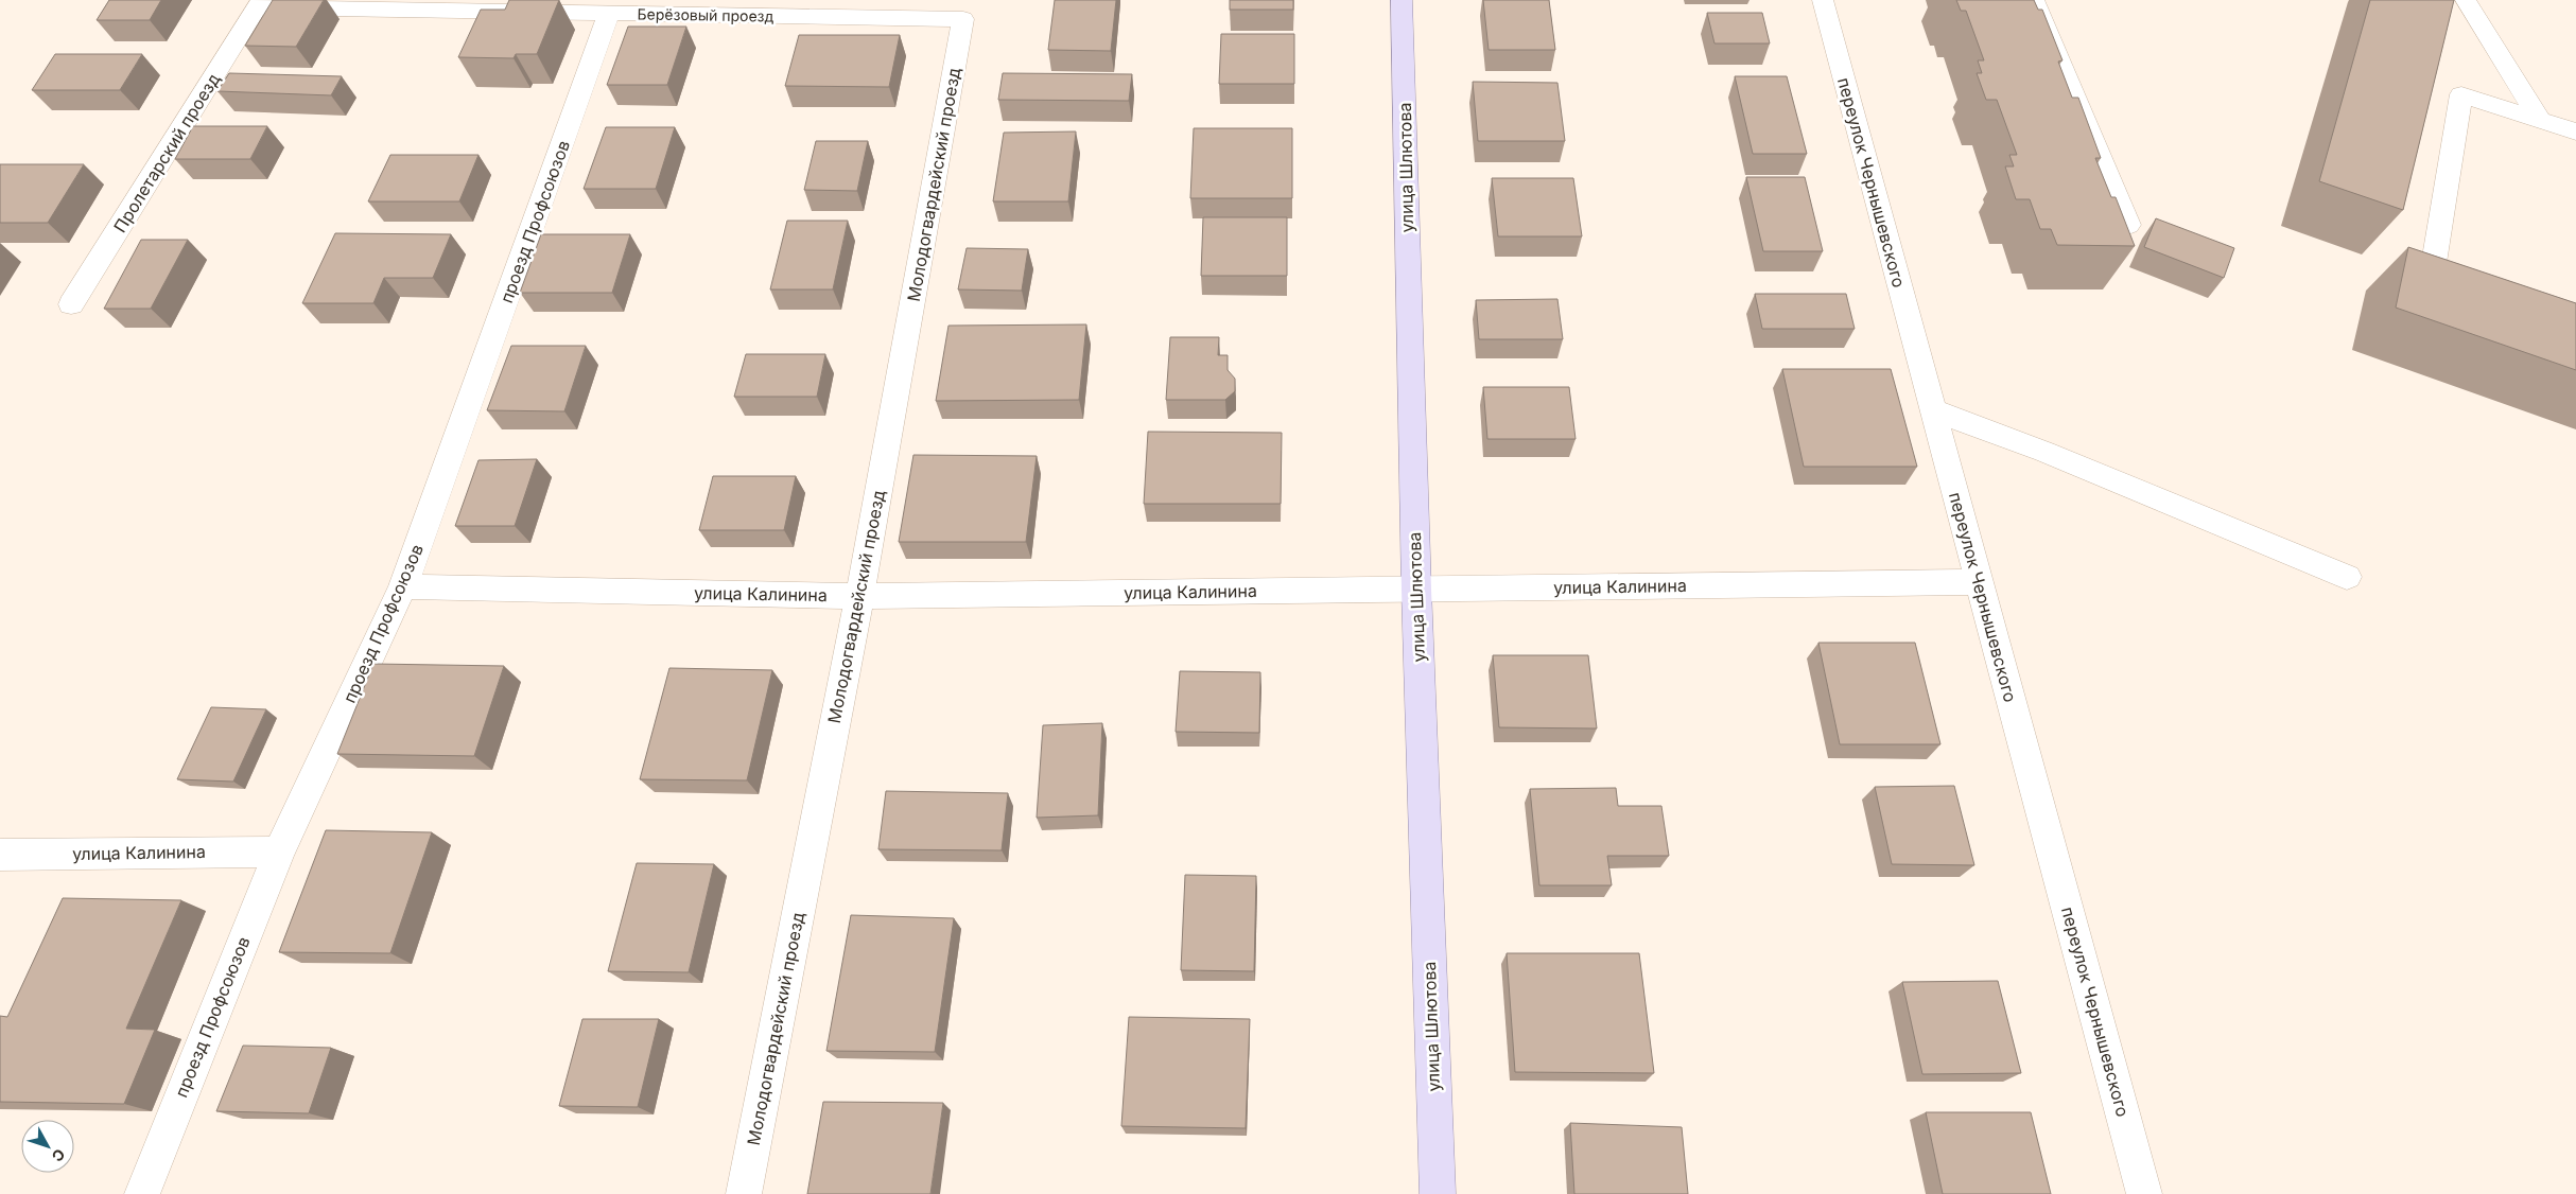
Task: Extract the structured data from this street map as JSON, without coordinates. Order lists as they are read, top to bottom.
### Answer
{
  "streets": {
    "main road": ["улица Шлютова"],
    "street": [
      "Берёзовый проезд",
      "Пролетарский проезд",
      "переулок Чернышевского",
      "Молодогвардейский проезд",
      "проезд Профсоюзов",
      "улица Калинина"
    ]
  },
  "crossings": [
    ["Берёзовый проезд", "Пролетарский проезд"],
    ["Берёзовый проезд", "Молодогвардейский проезд"],
    ["Берёзовый проезд", "проезд Профсоюзов"],
    ["улица Шлютова", "улица Калинина"],
    ["переулок Чернышевского", "улица Калинина"],
    ["Молодогвардейский проезд", "улица Калинина"],
    ["проезд Профсоюзов", "улица Калинина"]
  ],
  "north": "bottom right"
}
